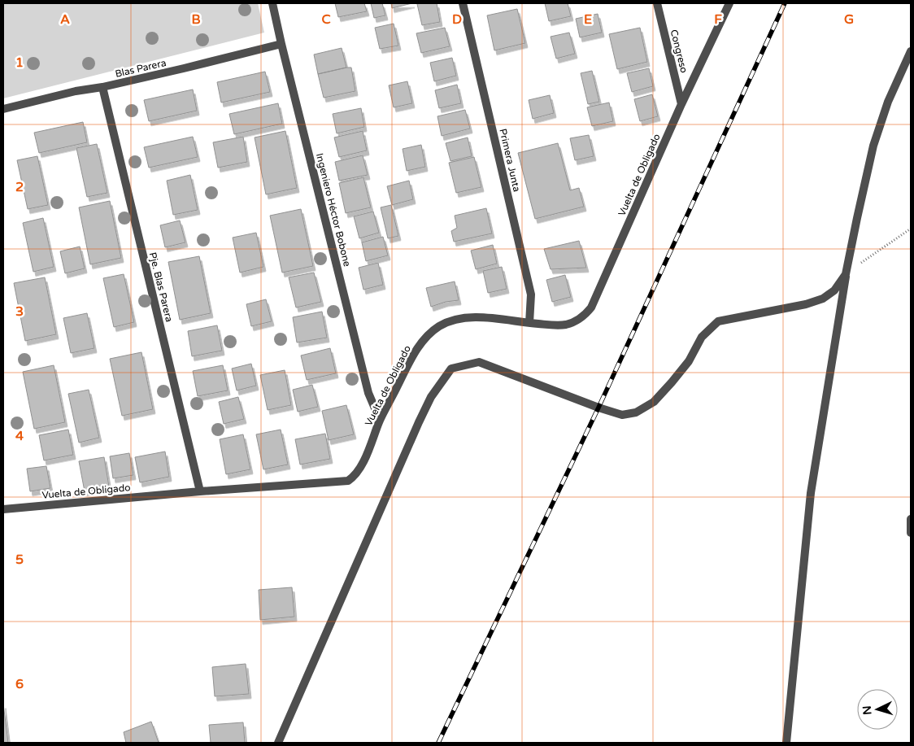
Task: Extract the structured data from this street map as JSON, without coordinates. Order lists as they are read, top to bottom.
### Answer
{
  "streets": {
    "street": [
      "Congreso",
      "Blas Parera",
      "Primera Junta",
      "Vuelta de Obligado",
      "Ingeniero Héctor Bobone",
      "Pje. Blas Parera"
    ]
  },
  "crossings": [
    ["Congreso", "Vuelta de Obligado"],
    ["Blas Parera", "Ingeniero Héctor Bobone"],
    ["Blas Parera", "Pje. Blas Parera"],
    ["Primera Junta", "Vuelta de Obligado"],
    ["Vuelta de Obligado", "Ingeniero Héctor Bobone"],
    ["Vuelta de Obligado", "Pje. Blas Parera"]
  ],
  "north": "left",
  "grid": {
    "columns": [
      "A",
      "B",
      "C",
      "D",
      "E",
      "F",
      "G"
    ],
    "rows": [
      "1",
      "2",
      "3",
      "4",
      "5",
      "6"
    ]
  }
}
